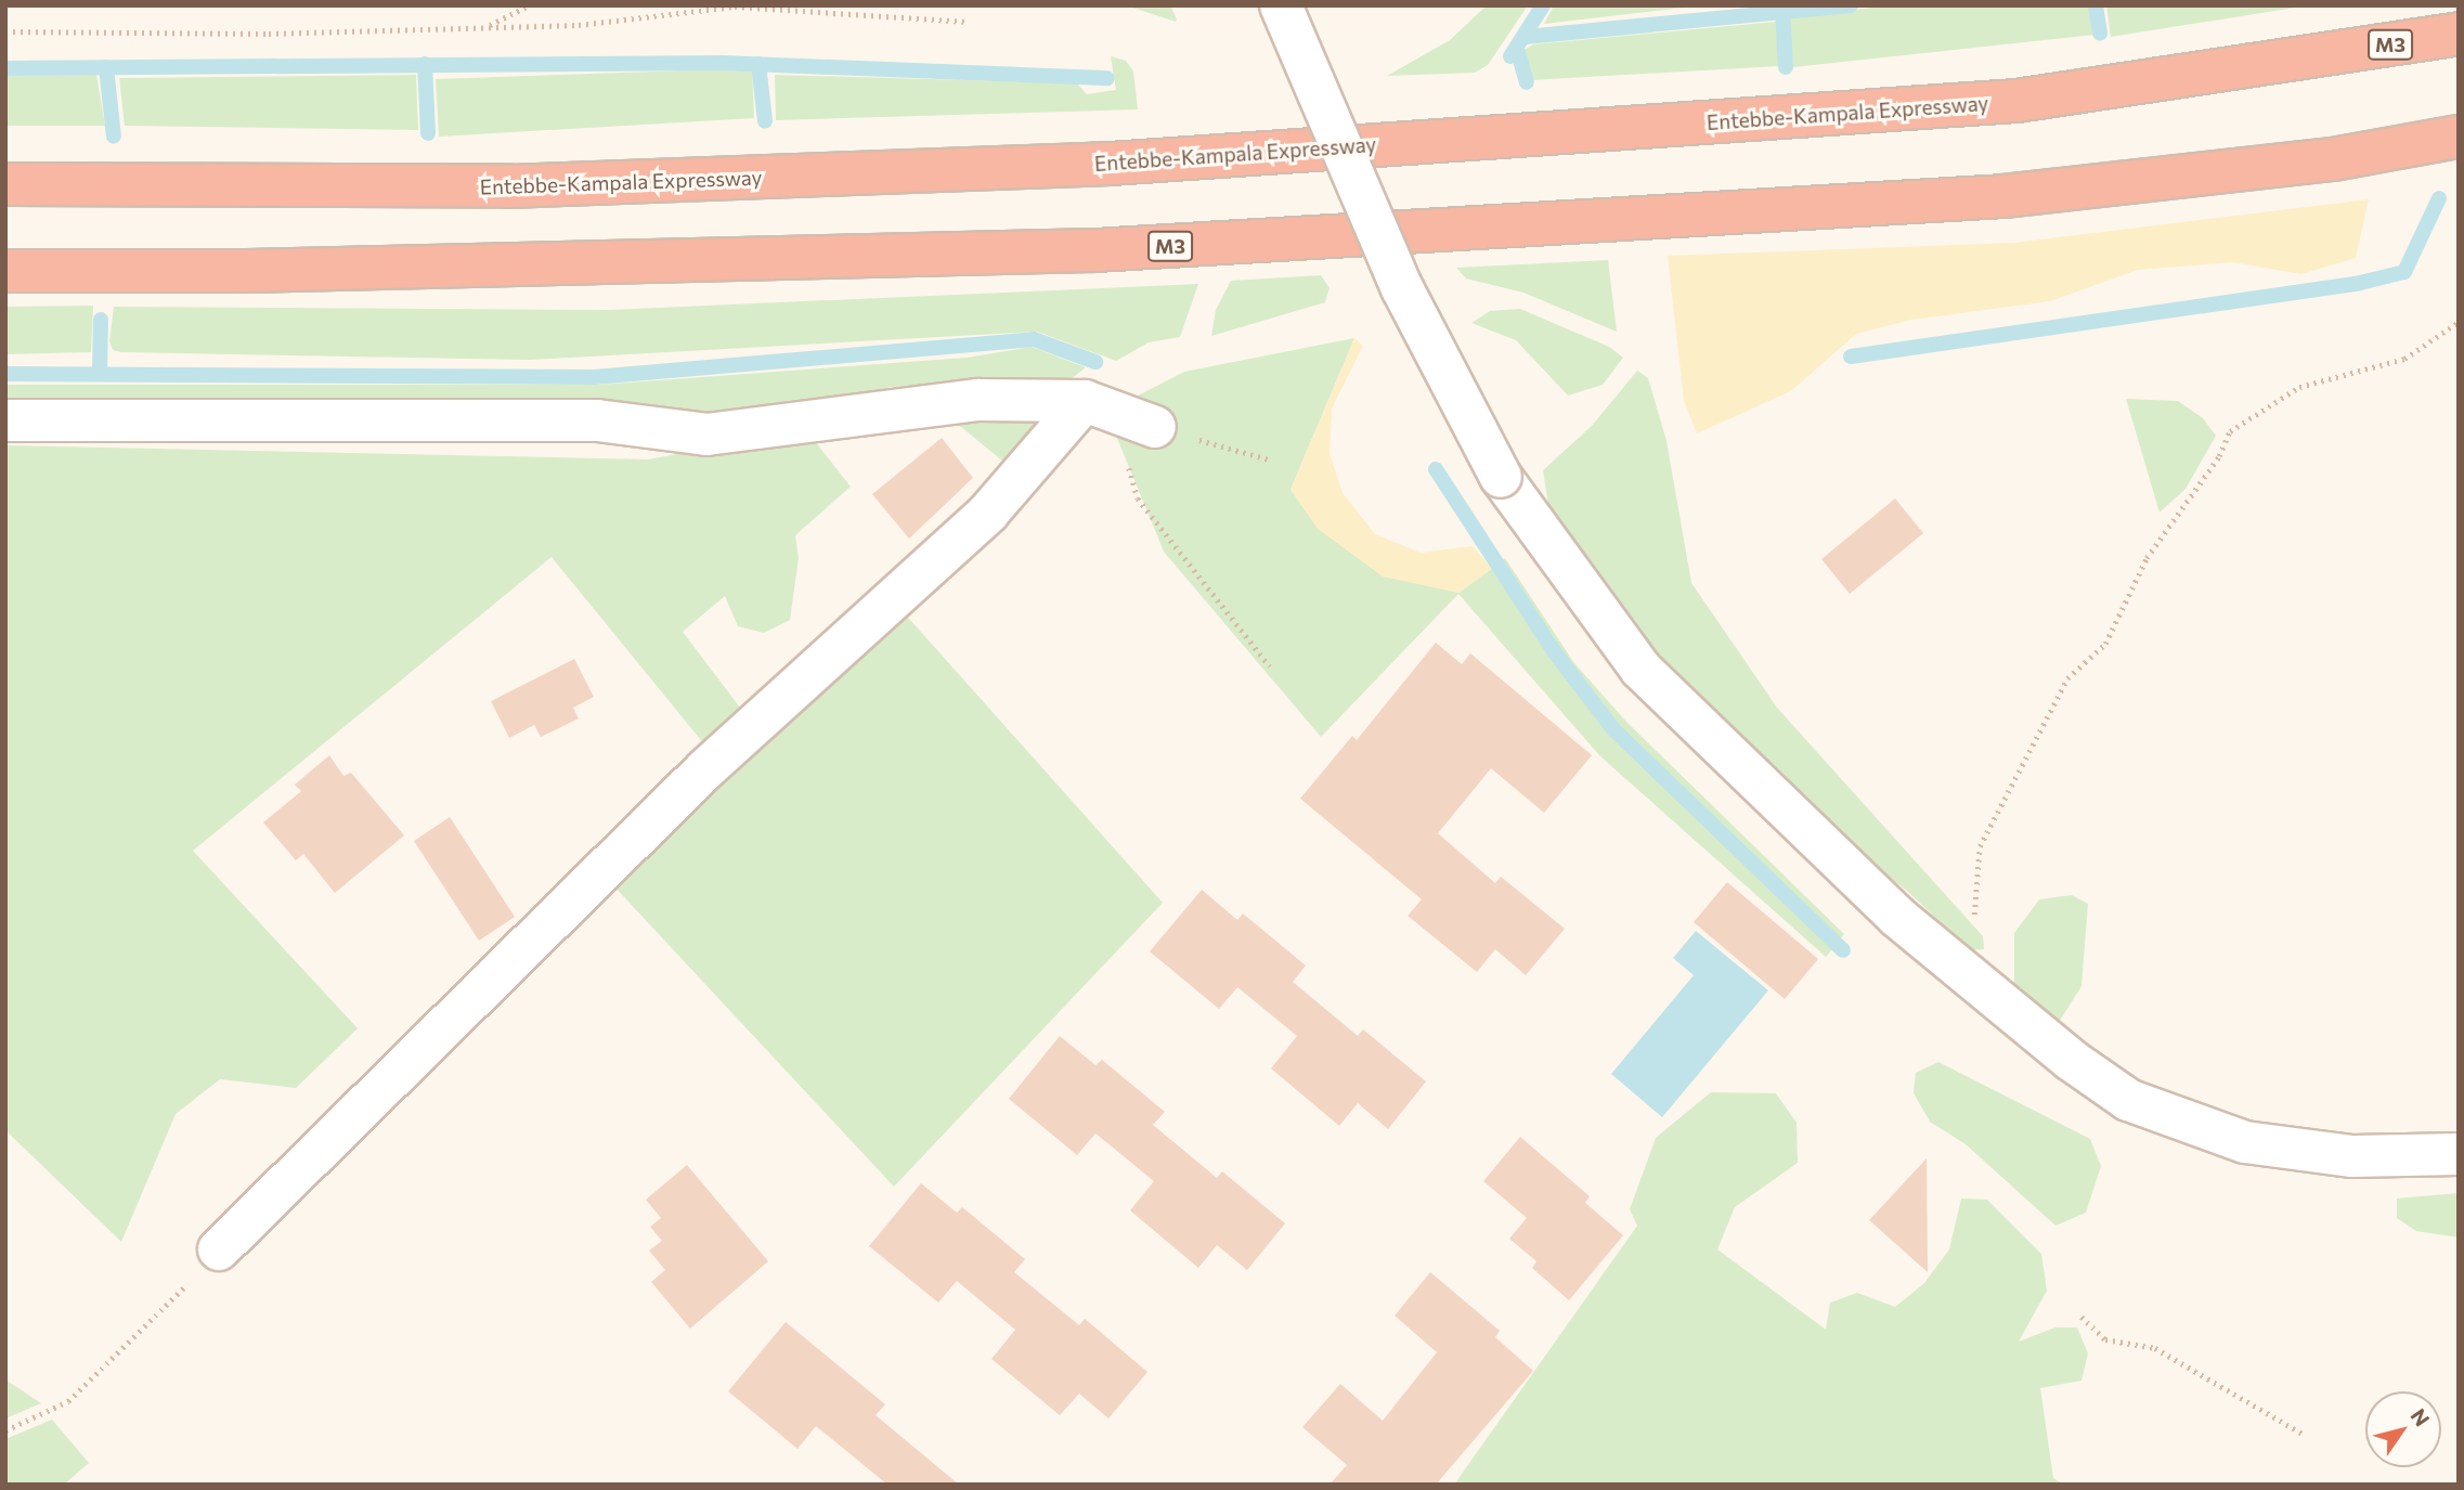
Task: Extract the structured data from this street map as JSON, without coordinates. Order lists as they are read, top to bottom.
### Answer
{
  "streets": {
    "highway": ["M3", "Entebbe-Kampala Expressway"]
  },
  "north": "top right"
}
